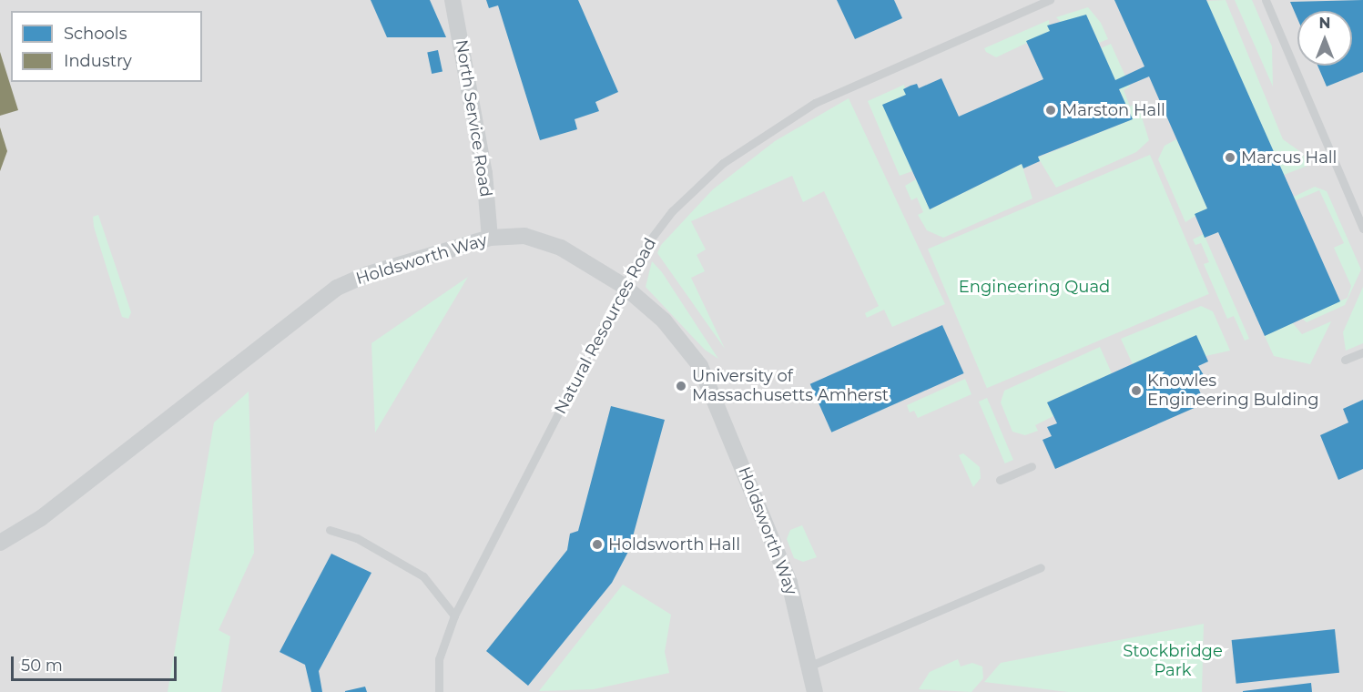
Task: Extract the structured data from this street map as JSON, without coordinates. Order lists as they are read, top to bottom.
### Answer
{
  "streets": {
    "street": ["North Service Road", "Holdsworth Way"],
    "lane": ["Natural Resources Road"]
  },
  "crossings": [
    ["North Service Road", "Holdsworth Way"],
    ["Holdsworth Way", "Natural Resources Road"]
  ],
  "parks": ["Engineering Quad", "Stockbridge Park"],
  "places": [
    "Marston Hall",
    "Marcus Hall",
    "University of Massachusetts Amherst",
    "Knowles Engineering Bulding",
    "Holdsworth Hall"
  ],
  "legend": ["Schools", "Industry"],
  "scale_bar": "50 m",
  "north": "top"
}
